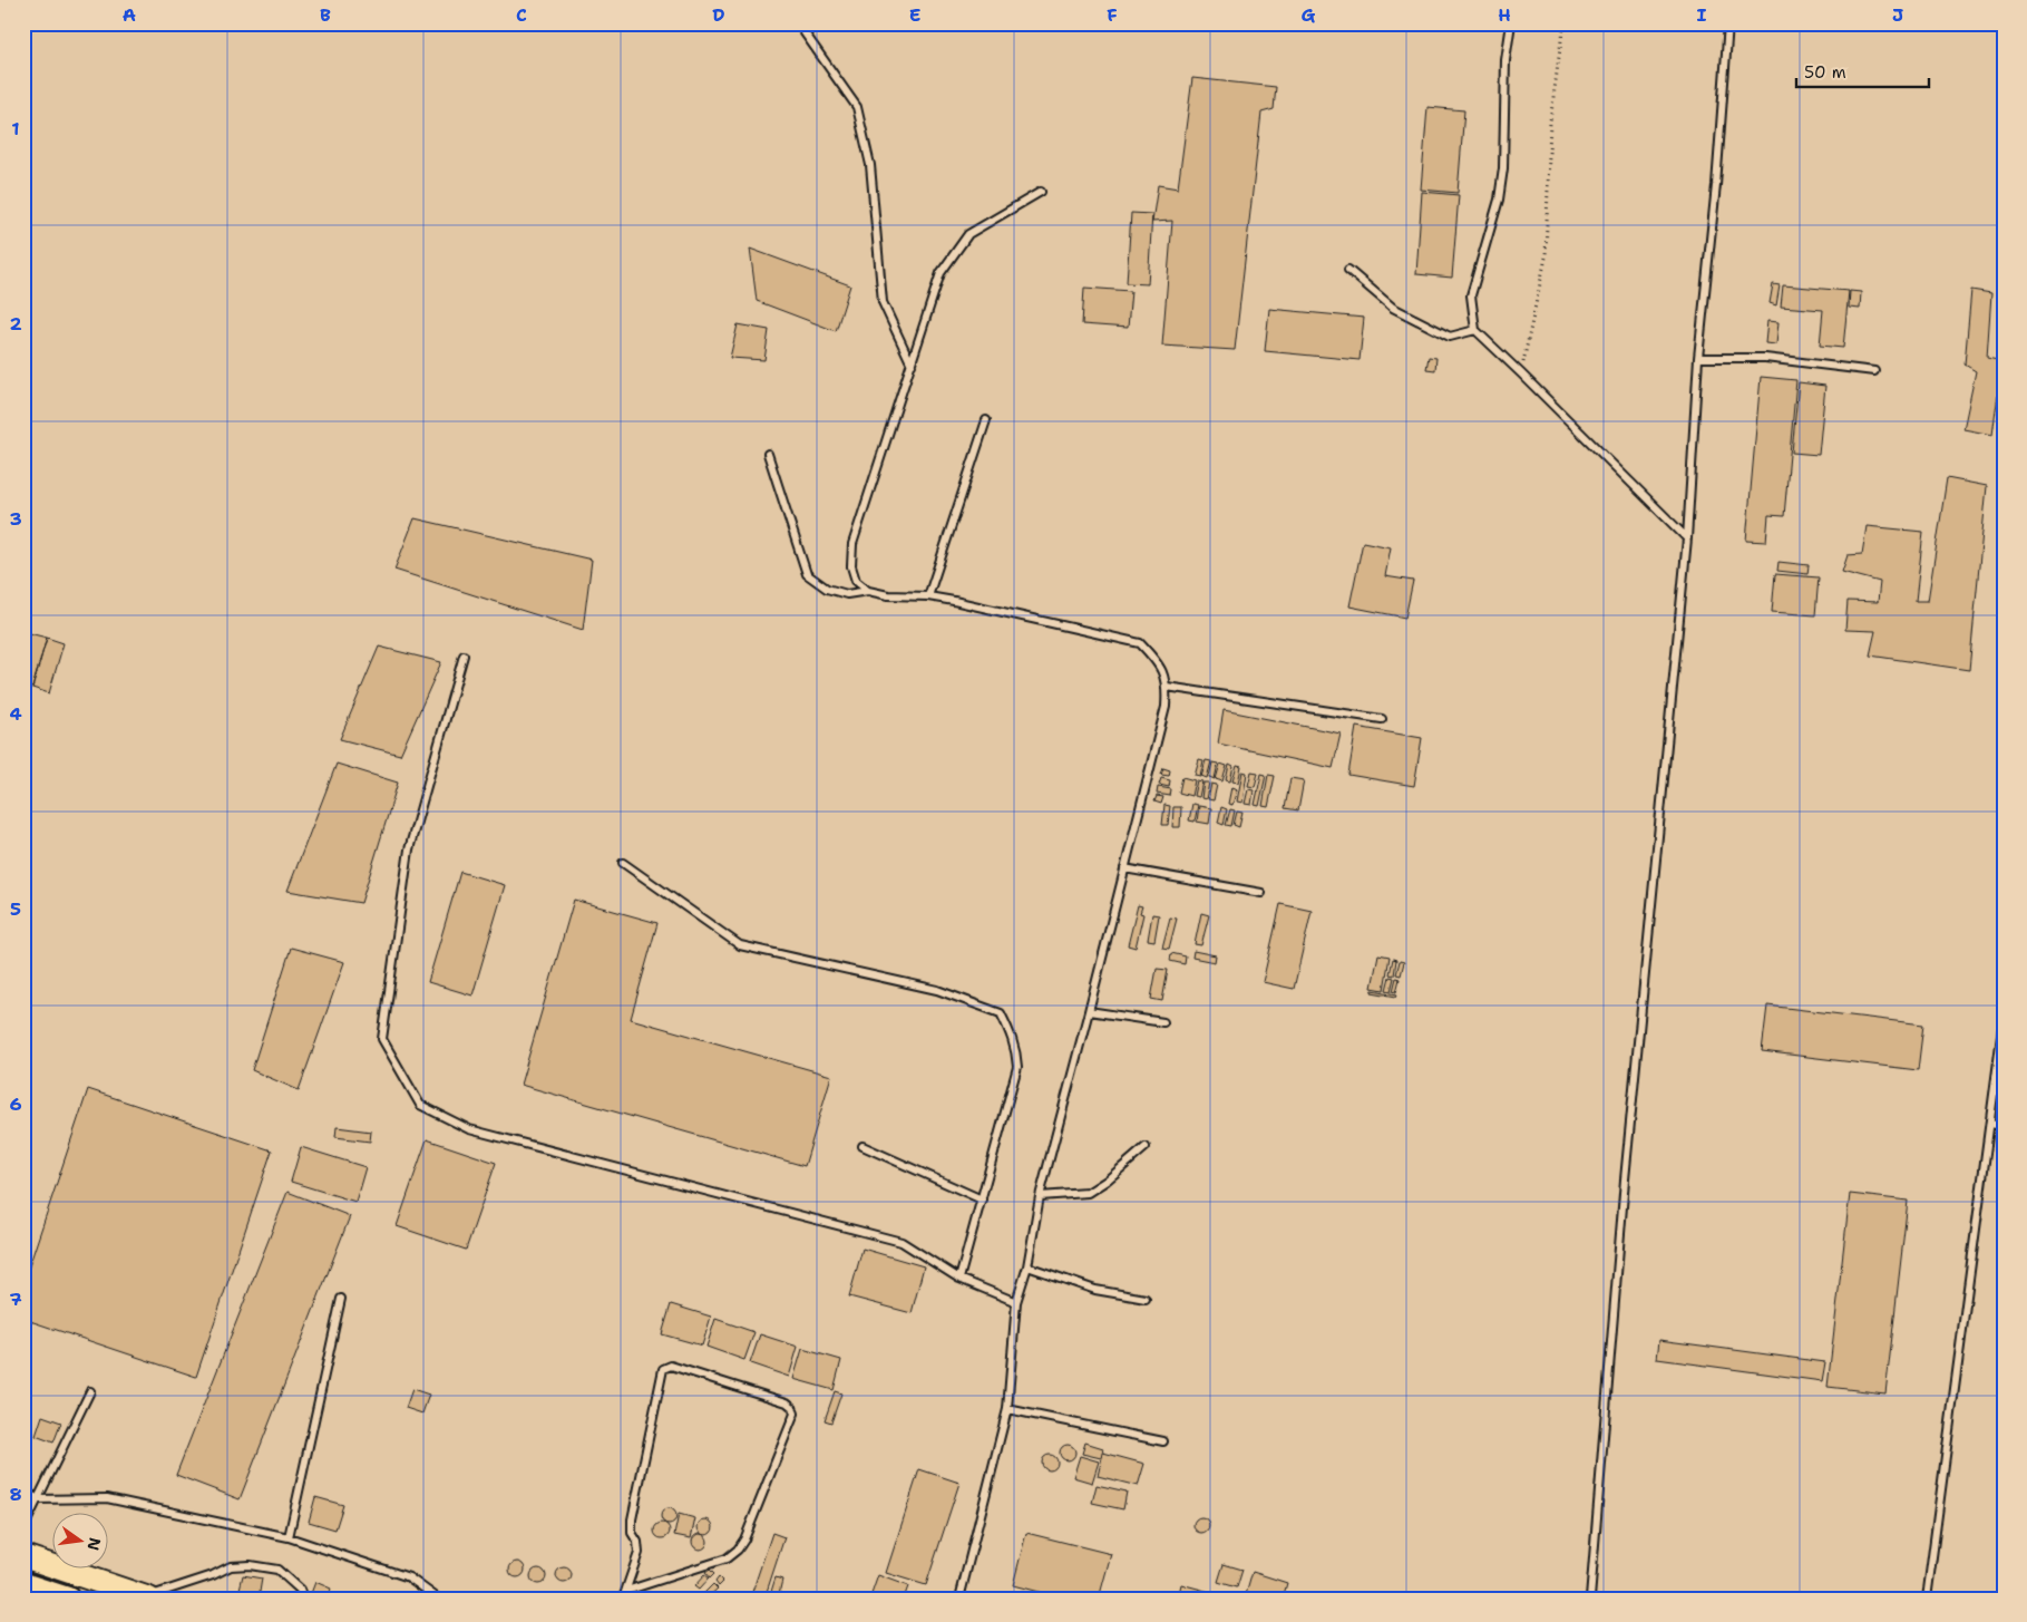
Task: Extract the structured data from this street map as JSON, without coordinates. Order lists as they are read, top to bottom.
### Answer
{
  "scale_bar": "50 m",
  "north": "right",
  "grid": {
    "columns": [
      "A",
      "B",
      "C",
      "D",
      "E",
      "F",
      "G",
      "H",
      "I",
      "J"
    ],
    "rows": [
      "1",
      "2",
      "3",
      "4",
      "5",
      "6",
      "7",
      "8"
    ]
  }
}
